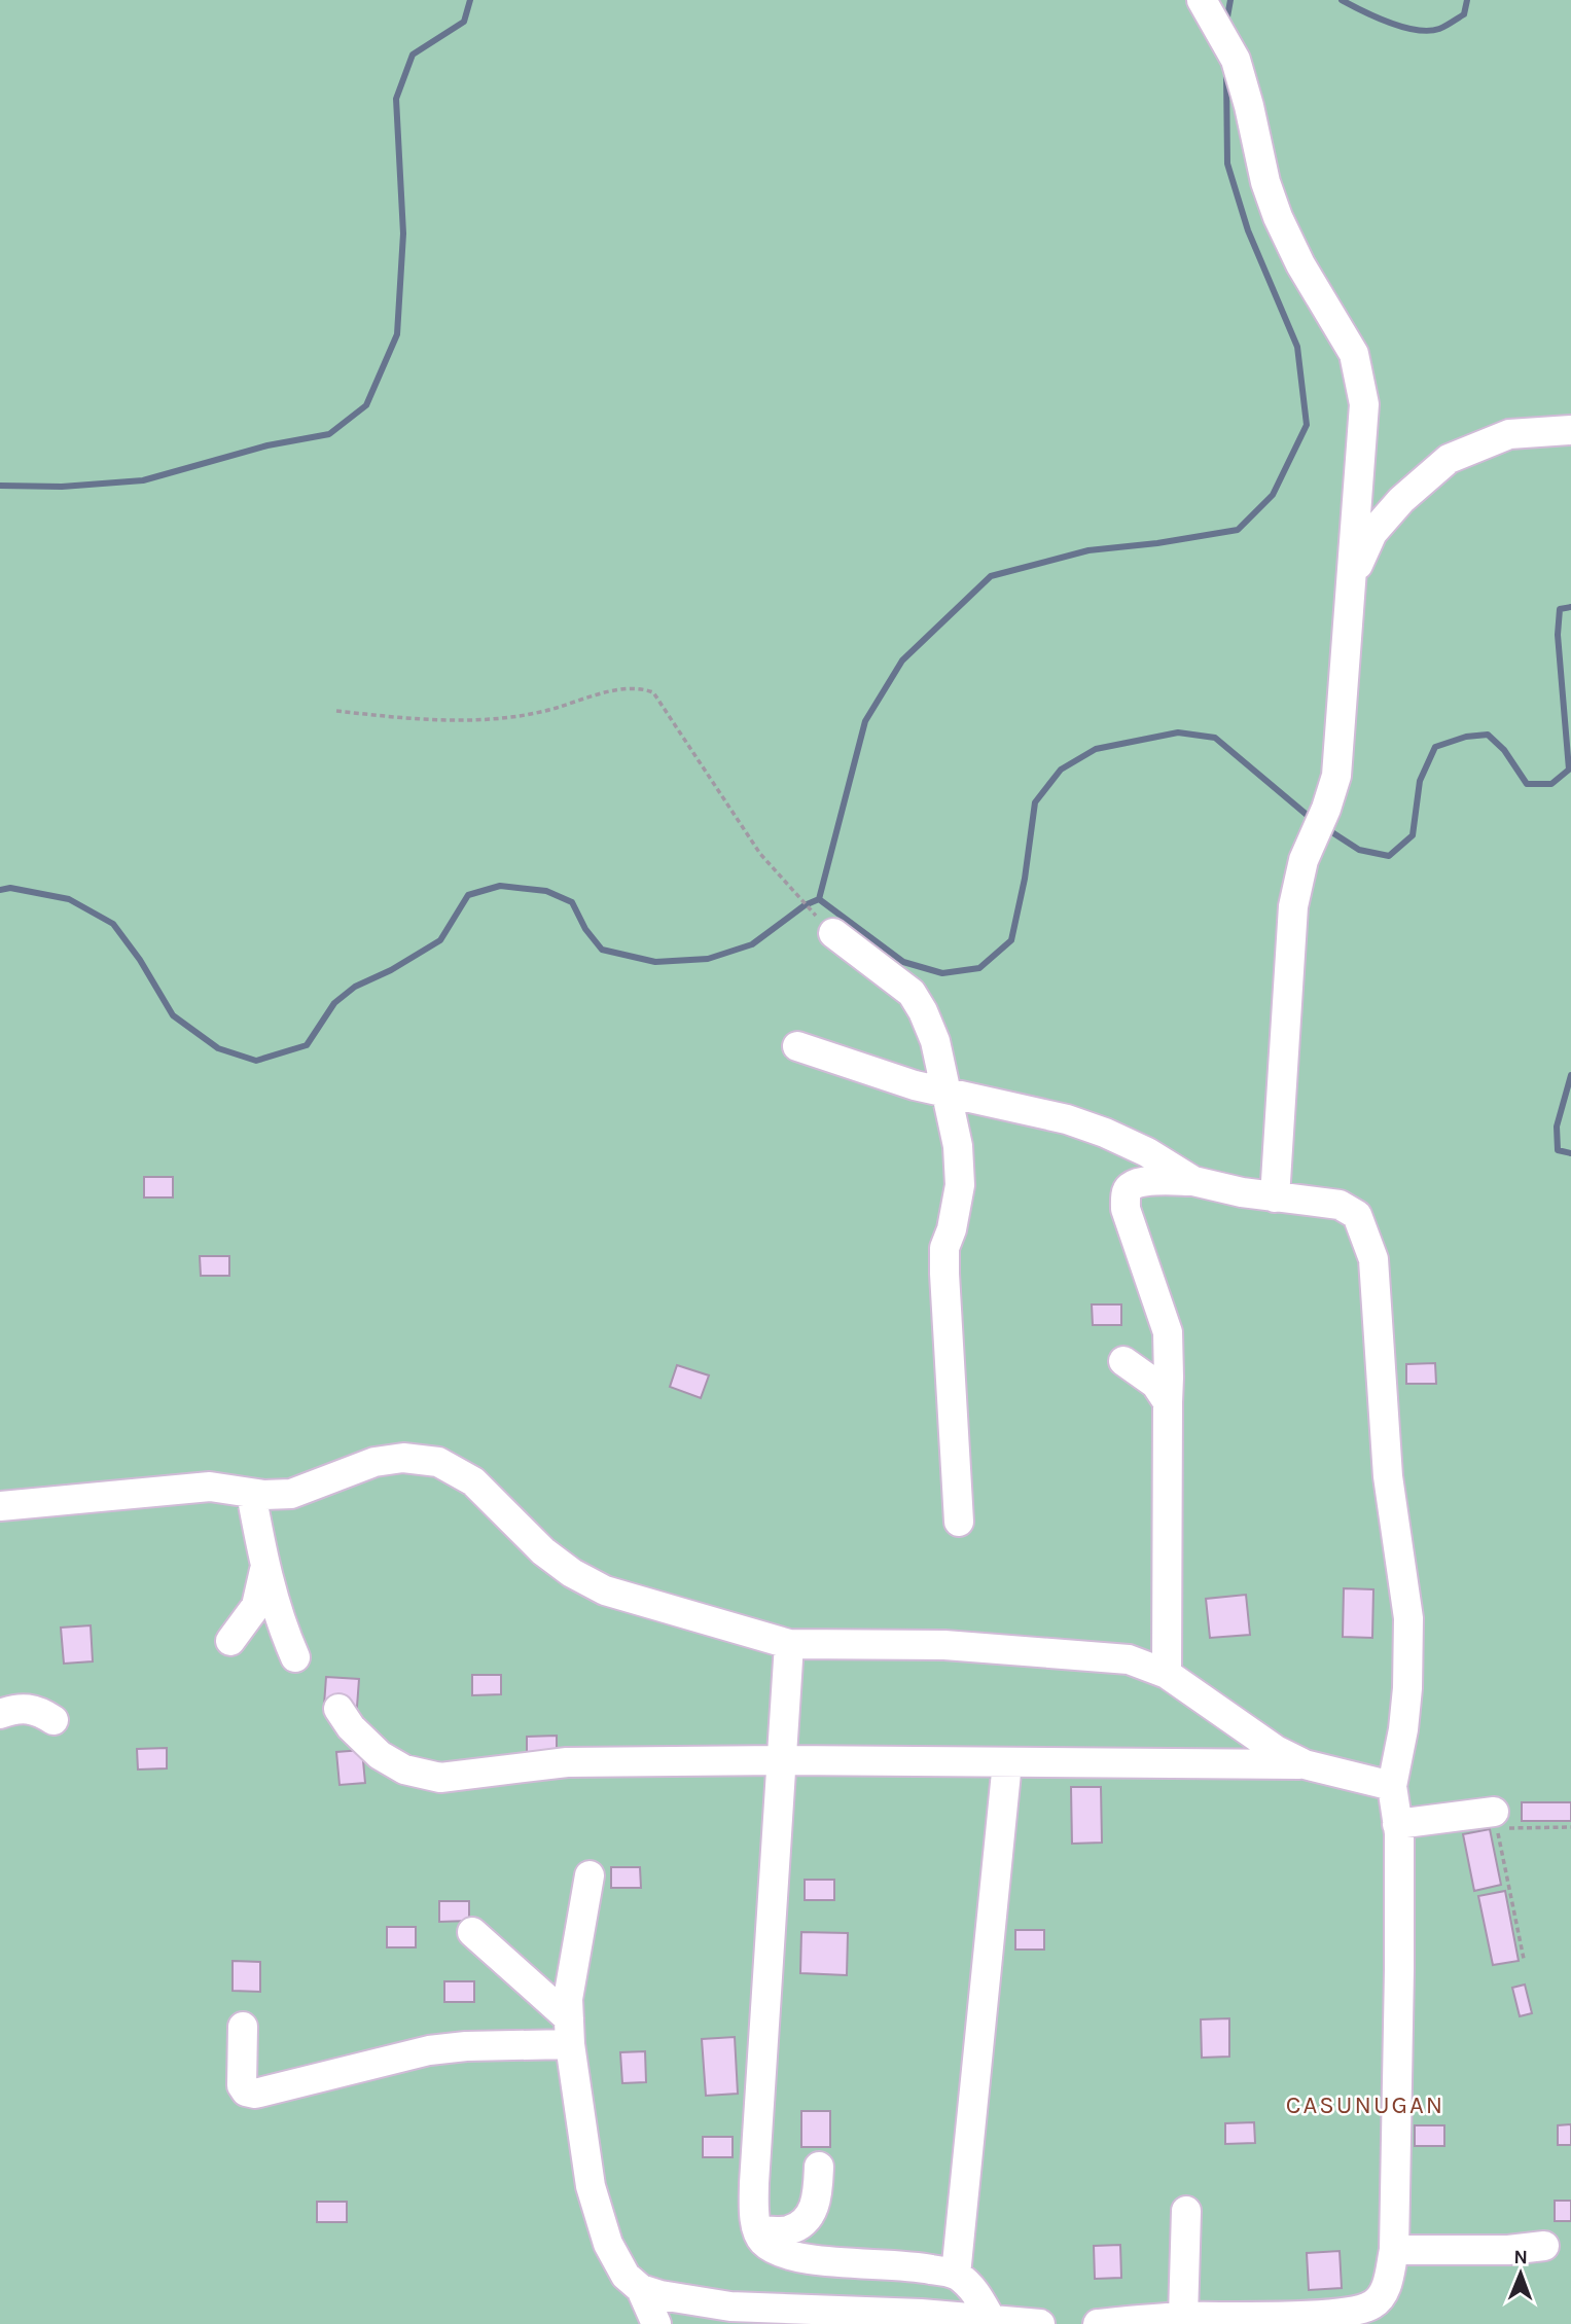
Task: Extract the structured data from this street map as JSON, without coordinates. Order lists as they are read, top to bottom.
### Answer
{
  "districts": ["CASUNUGAN"],
  "north": "top"
}
